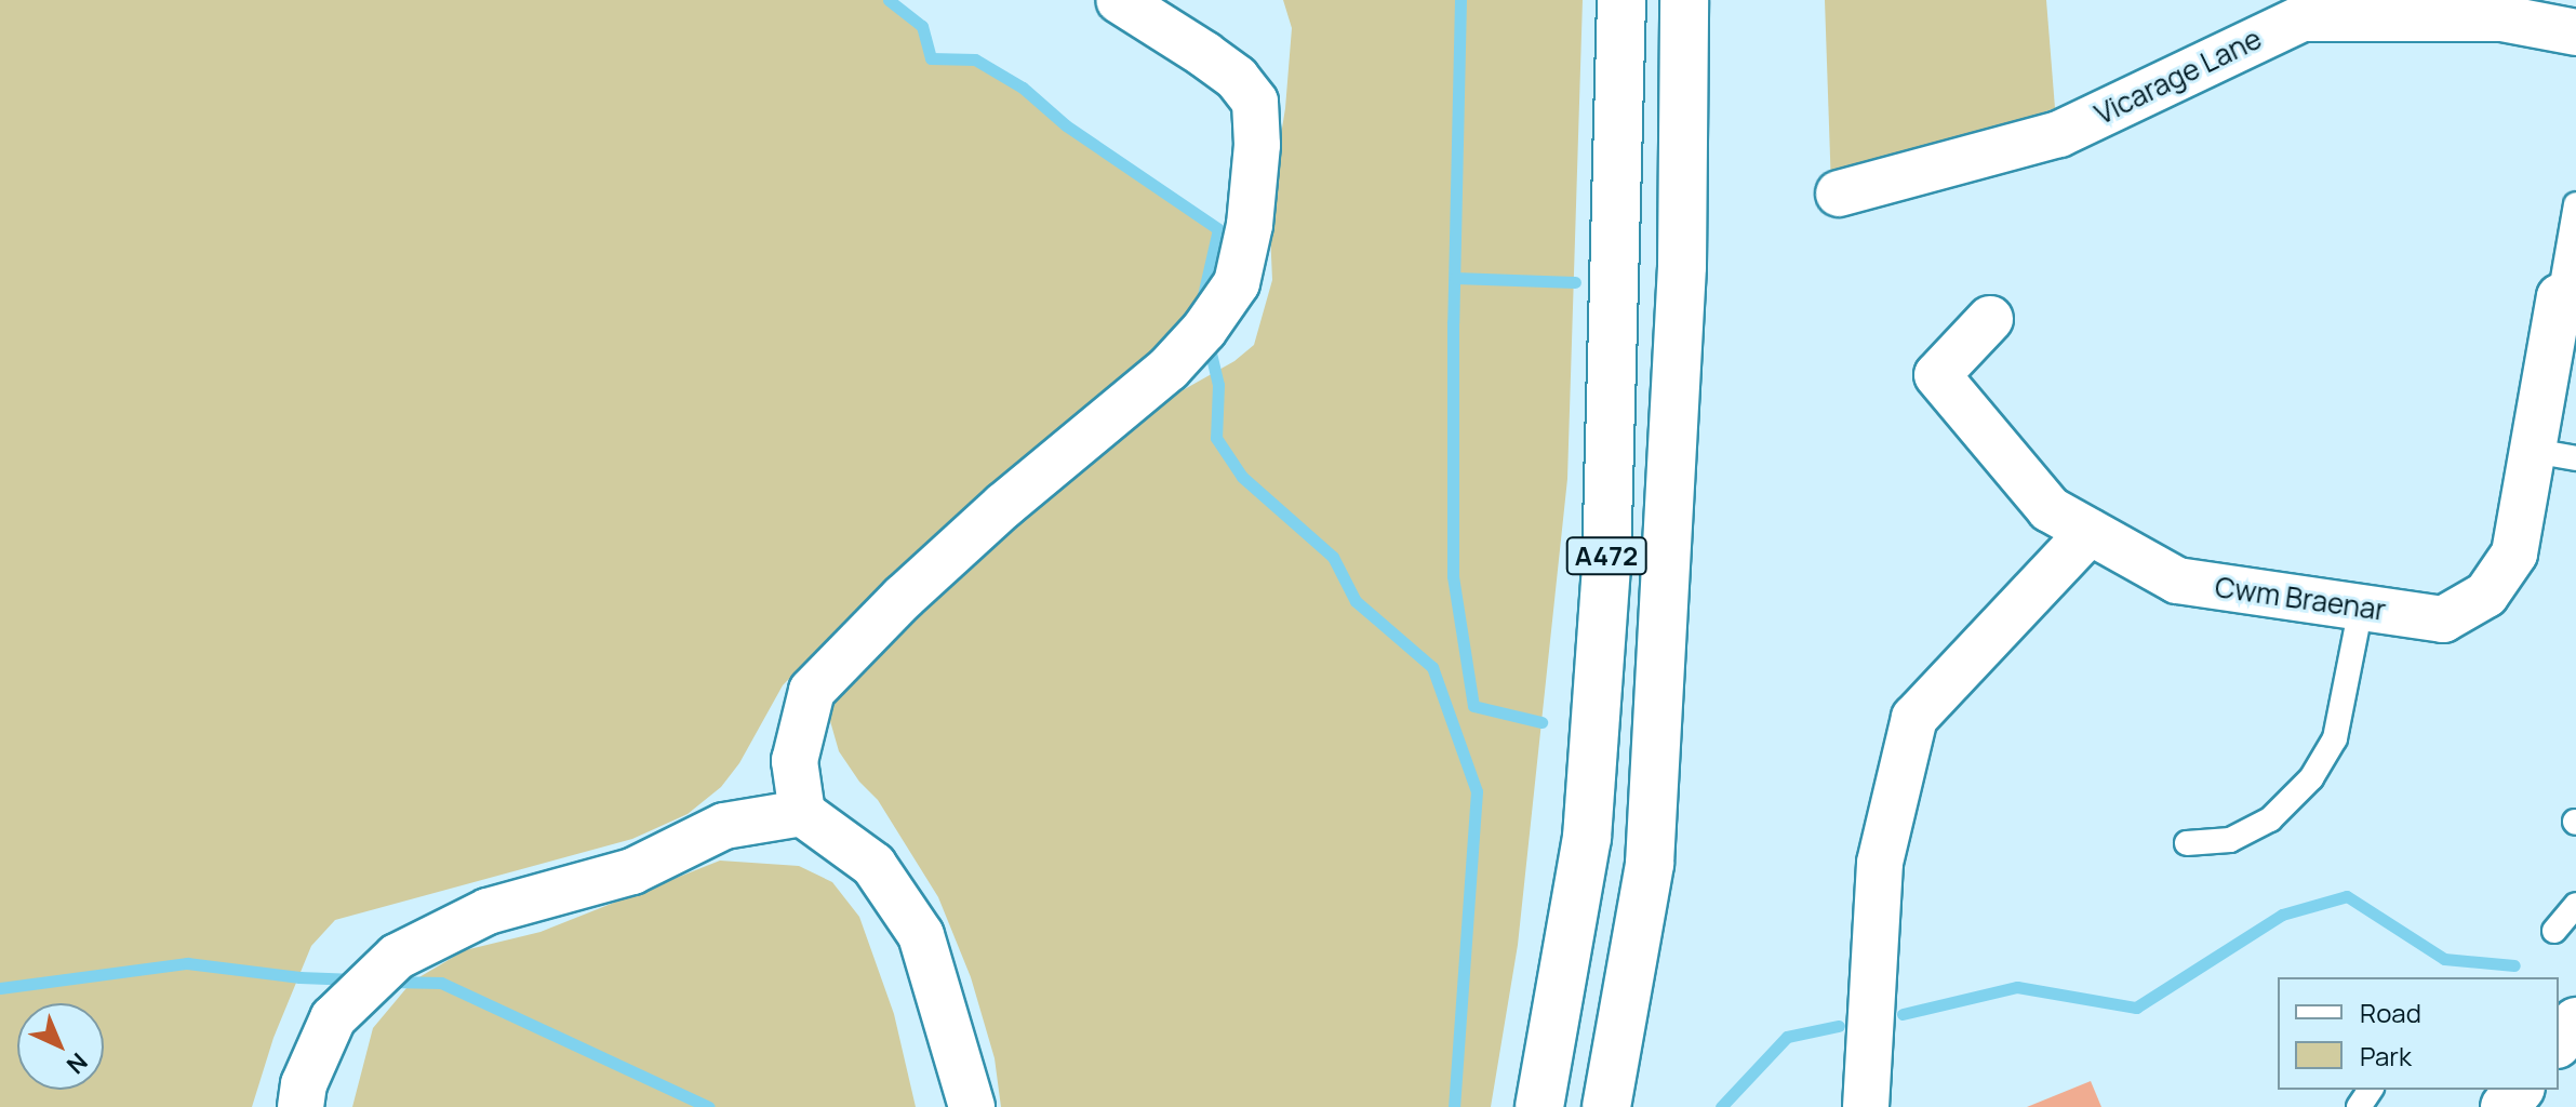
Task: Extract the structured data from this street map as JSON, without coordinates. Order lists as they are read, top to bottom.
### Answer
{
  "streets": {
    "main road": ["A472"],
    "street": ["Vicarage Lane", "Cwm Braenar"]
  },
  "legend": ["Road", "Park"],
  "north": "bottom right"
}
